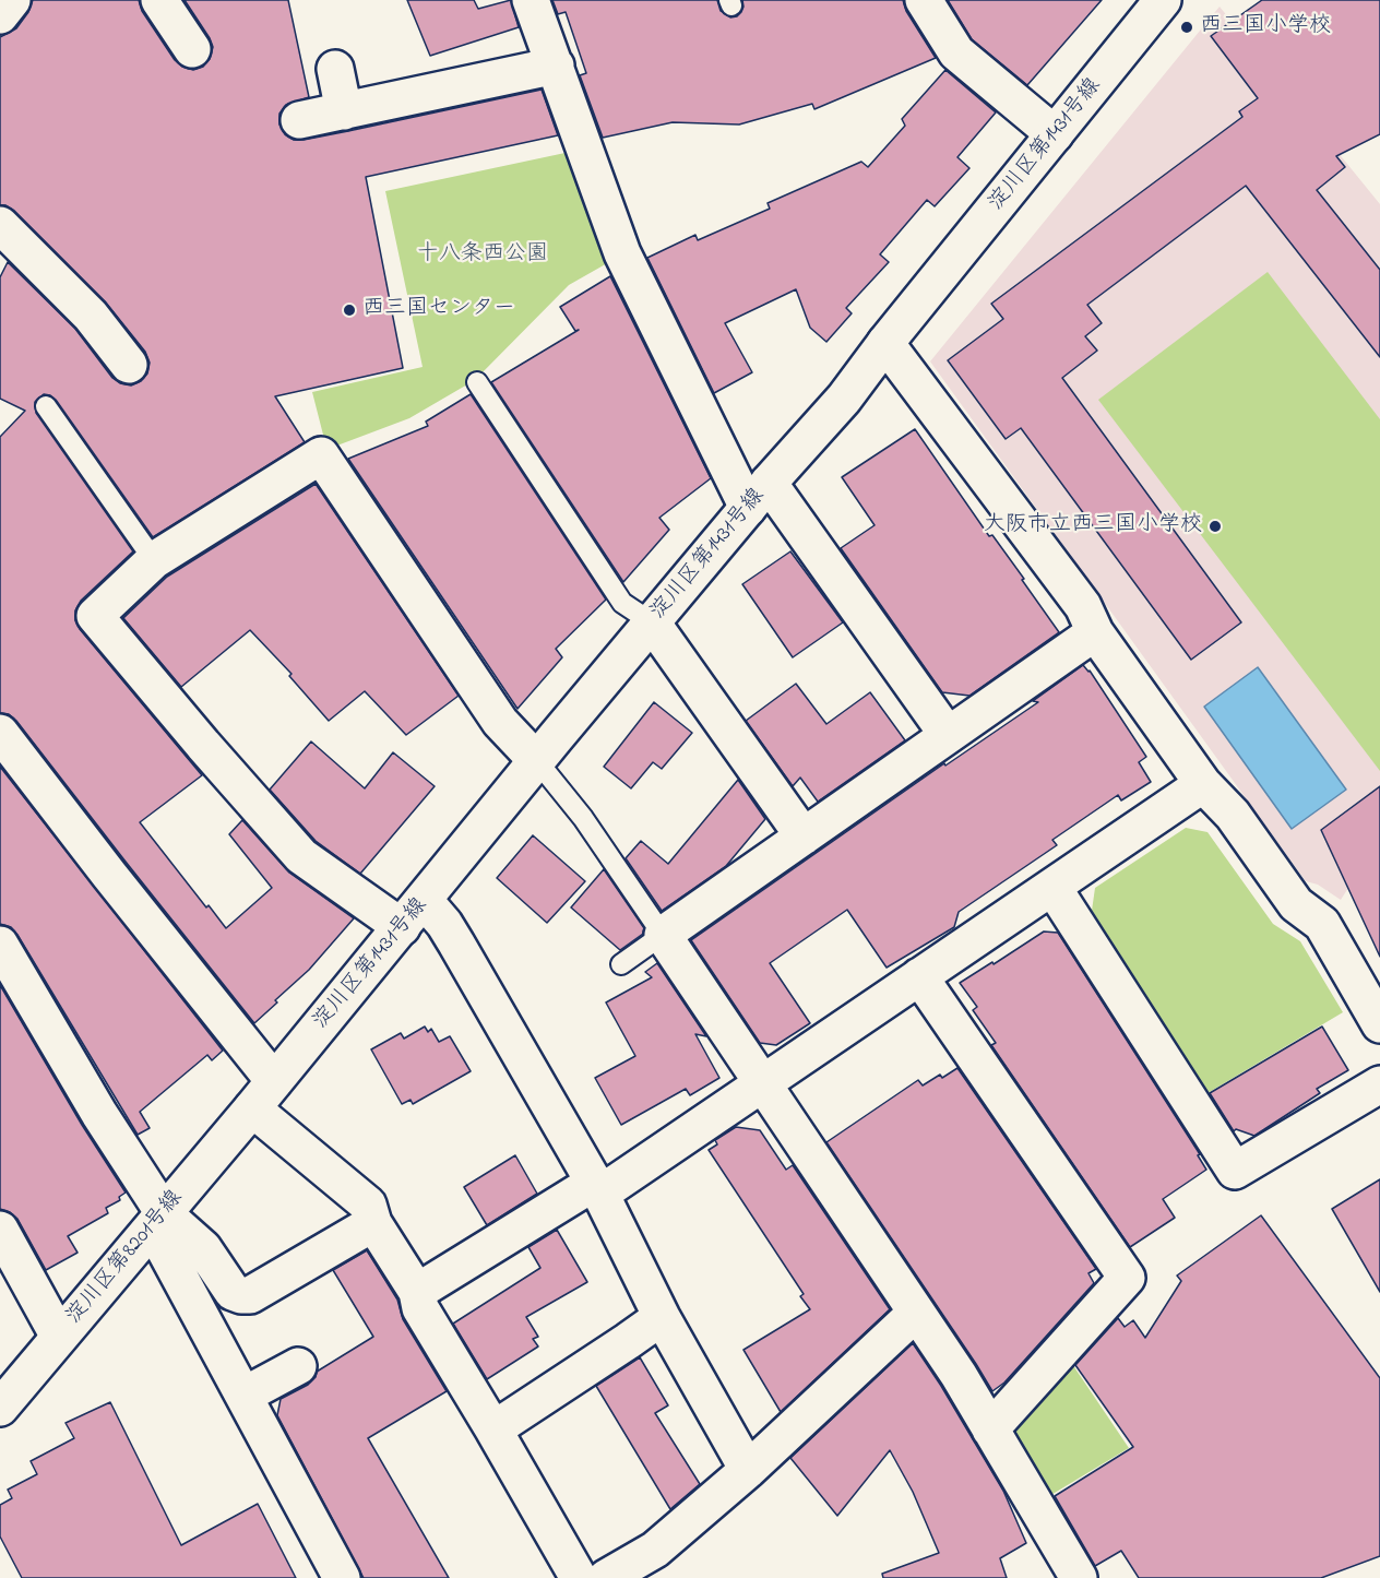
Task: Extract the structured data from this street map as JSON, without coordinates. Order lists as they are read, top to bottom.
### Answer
{
  "streets": {
    "street": ["淀川区第1431号線", "淀川区第8201号線"]
  },
  "crossings": [
    ["淀川区第1431号線", "淀川区第8201号線"]
  ],
  "parks": ["十八条西公園"],
  "places": ["西三国小学校", "西三国センター", "大阪市立西三国小学校"]
}
